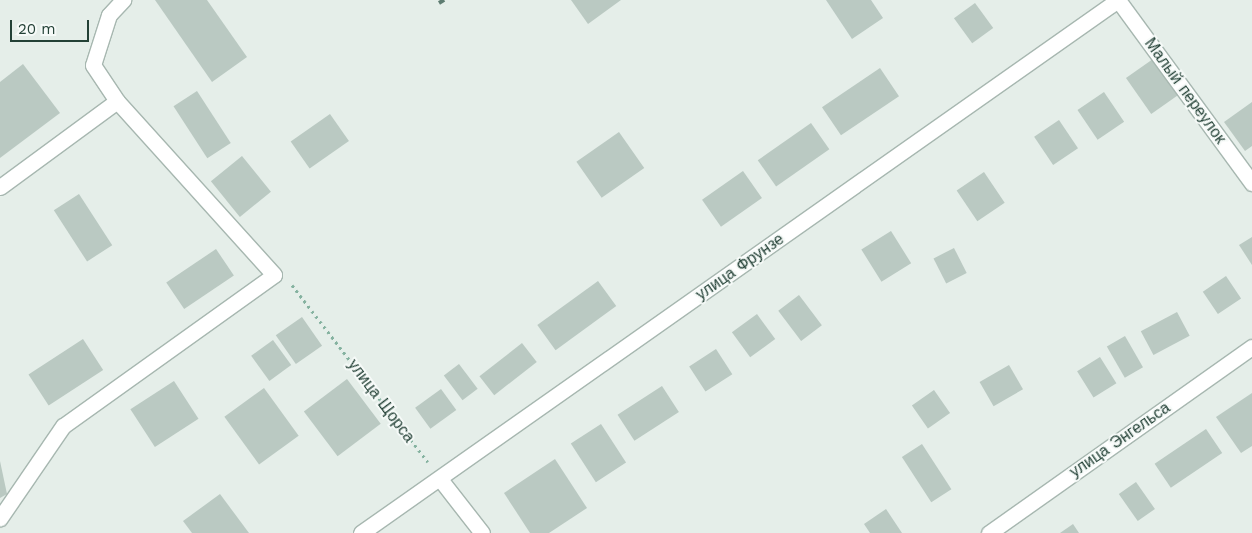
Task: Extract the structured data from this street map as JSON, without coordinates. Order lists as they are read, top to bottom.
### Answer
{
  "streets": {
    "street": ["Малый переулок", "улица Фрунзе", "улица Энгельса"],
    "path": ["улица Щорса"]
  },
  "crossings": [
    ["Малый переулок", "улица Фрунзе"],
    ["улица Фрунзе", "улица Щорса"]
  ],
  "scale_bar": "20 m"
}
